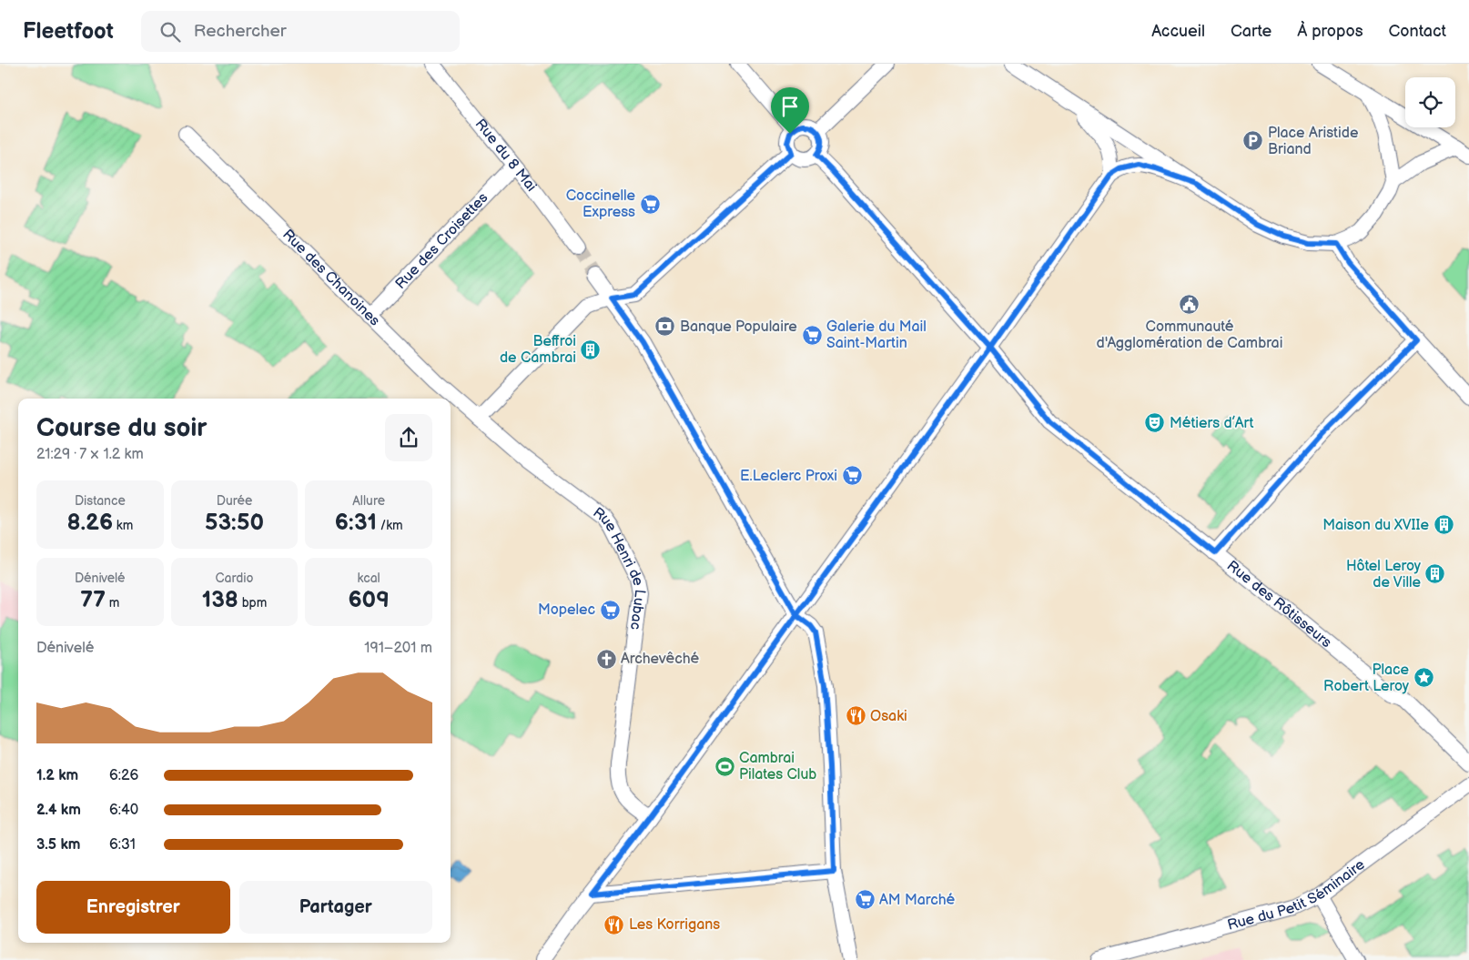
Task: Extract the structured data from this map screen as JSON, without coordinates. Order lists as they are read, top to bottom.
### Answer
{
  "streets": {
    "street": [
      "Rue du 8 Mai",
      "Rue des Croisettes",
      "Rue des Chanoines",
      "Rue Henri de Lubac",
      "Rue des Rôtisseurs",
      "Rue du Petit Séminaire"
    ]
  },
  "crossings": [
    ["Rue du 8 Mai", "Rue des Croisettes"],
    ["Rue des Croisettes", "Rue des Chanoines"],
    ["Rue des Chanoines", "Rue Henri de Lubac"]
  ],
  "places": {
    "parking": ["Place Aristide Briand"],
    "supermarket": [
      "Coccinelle Express",
      "Galerie du Mail Saint-Martin",
      "E.Leclerc Proxi",
      "Mopelec",
      "AM Marché"
    ],
    "public building": ["Communauté d'Agglomération de Cambrai"],
    "bank": ["Banque Populaire"],
    "building": ["Beffroi de Cambrai", "Maison du XVIIe", "Hôtel Leroy de Ville"],
    "theatre": ["Métiers d’Art"],
    "church": ["Archevêché"],
    "place": ["Place Robert Leroy"],
    "restaurant": ["Osaki", "Les Korrigans"],
    "sports": ["Cambrai Pilates Club"]
  },
  "page": {
    "header": "Fleetfoot",
    "search": "Rechercher",
    "nav": [
      "Accueil",
      "Carte",
      "À propos",
      "Contact"
    ],
    "heading": ["Course du soir", "21:29 · 7 × 1.2 km"],
    "stats": [
      ["Distance", "8.26 km"],
      ["Durée", "53:50"],
      ["Allure", "6:31 /km"],
      ["Dénivelé", "77 m"],
      ["Cardio", "138 bpm"],
      ["kcal", "609"]
    ],
    "chart": ["Dénivelé", "191–201 m"],
    "list": [
      {
        "name": "1.2 km",
        "note": "6:26"
      },
      {
        "name": "2.4 km",
        "note": "6:40"
      },
      {
        "name": "3.5 km",
        "note": "6:31"
      }
    ],
    "buttons": ["Enregistrer", "Partager"]
  }
}
